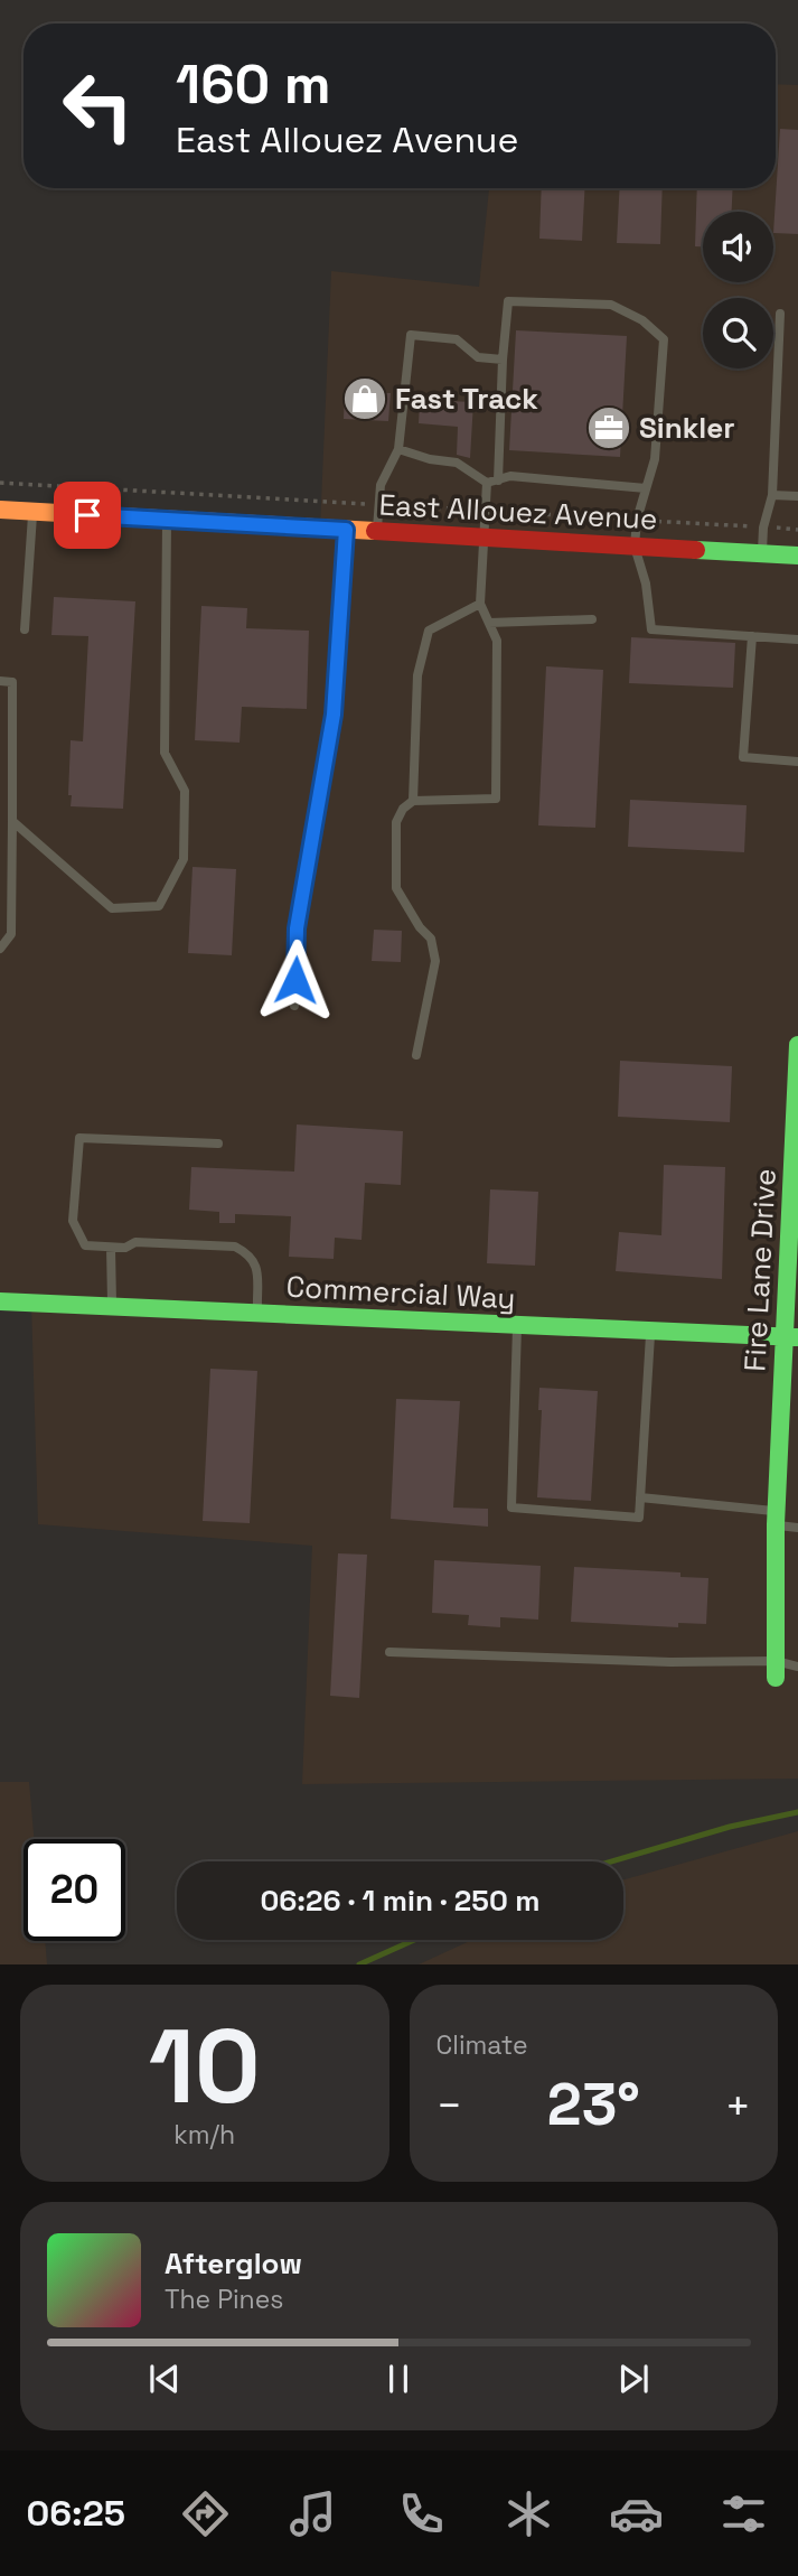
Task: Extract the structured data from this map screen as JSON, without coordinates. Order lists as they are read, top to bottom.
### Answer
{
  "streets": {
    "street": ["East Allouez Avenue", "Fire Lane Drive", "Commercial Way"]
  },
  "crossings": [
    ["Fire Lane Drive", "Commercial Way"]
  ],
  "places": {
    "shop": ["Fast Track"],
    "office": ["Sinkler"]
  },
  "page": {
    "turn": ["160 m", "East Allouez Avenue"],
    "limit": "20",
    "trip": "06:26 · 1 min · 250 m",
    "tile": [
      ["10", "km/h"],
      "Climate"
    ],
    "heat": ["−", "23°", "+"],
    "song": ["Afterglow", "The Pines"],
    "tabs": "06:25"
  }
}
